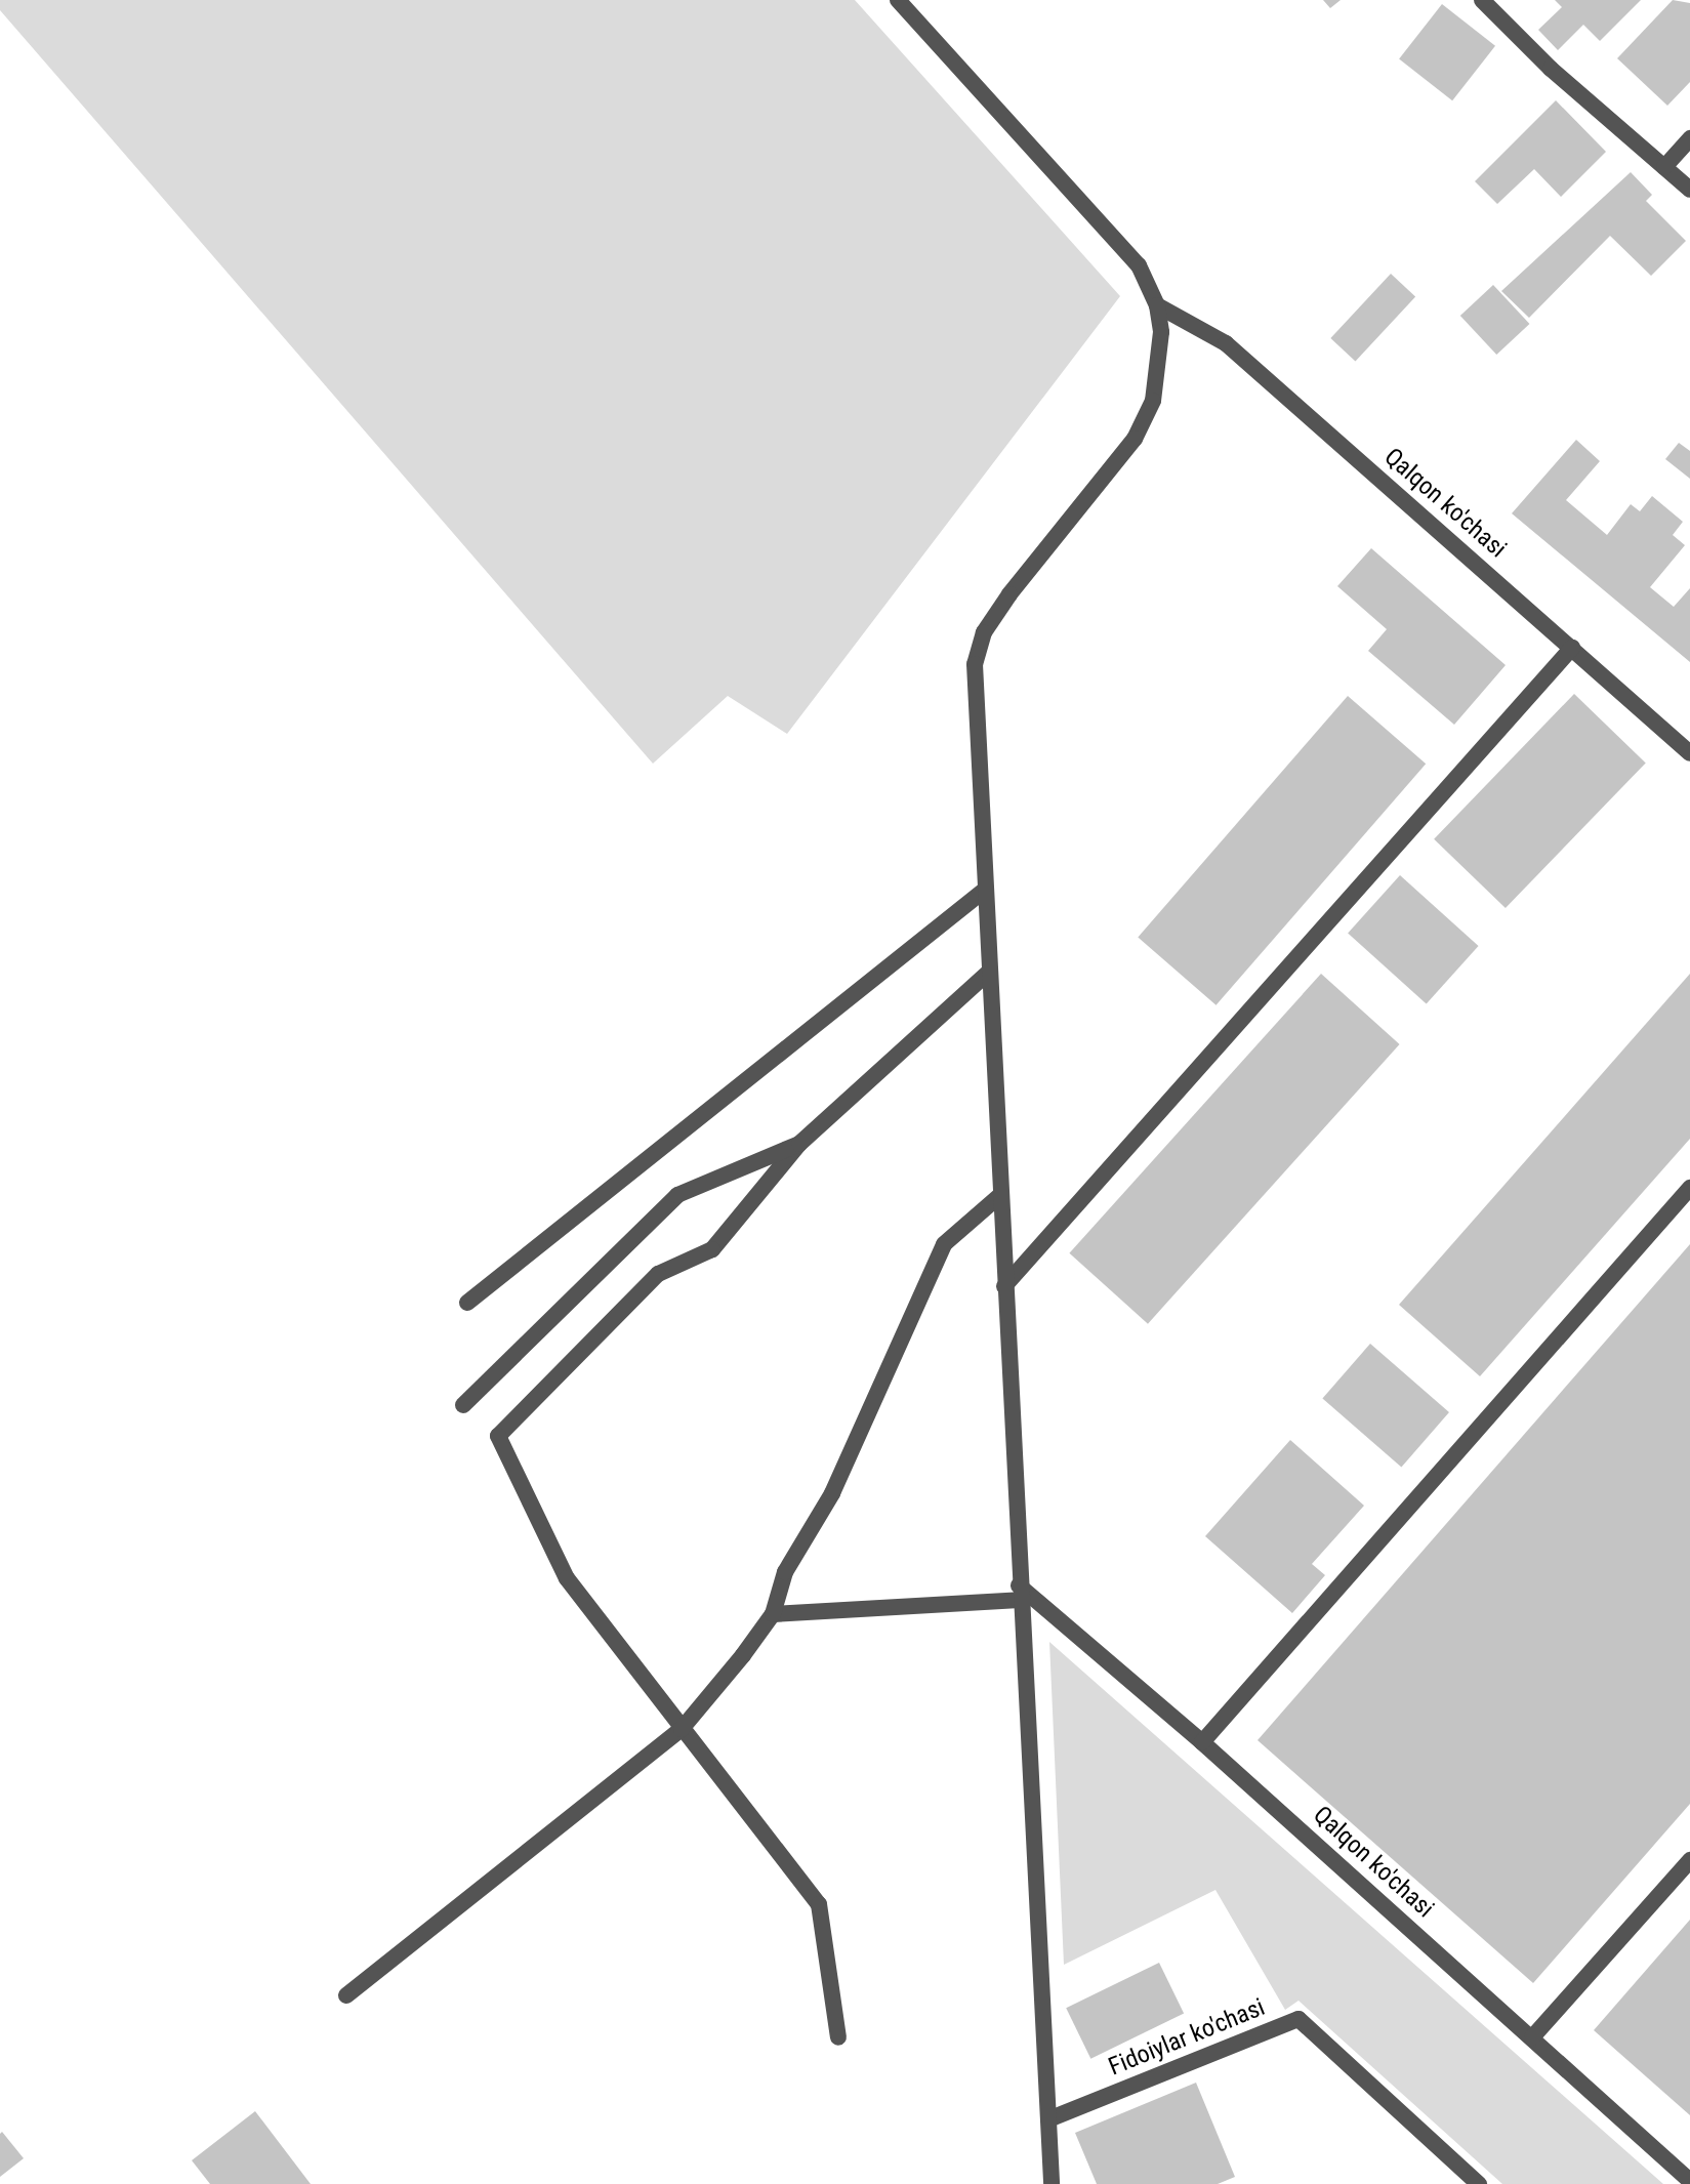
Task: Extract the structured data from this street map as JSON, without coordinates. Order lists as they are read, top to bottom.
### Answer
{
  "streets": {
    "street": ["Qalqon ko'chasi", "Fidoiylar ko'chasi"]
  }
}
